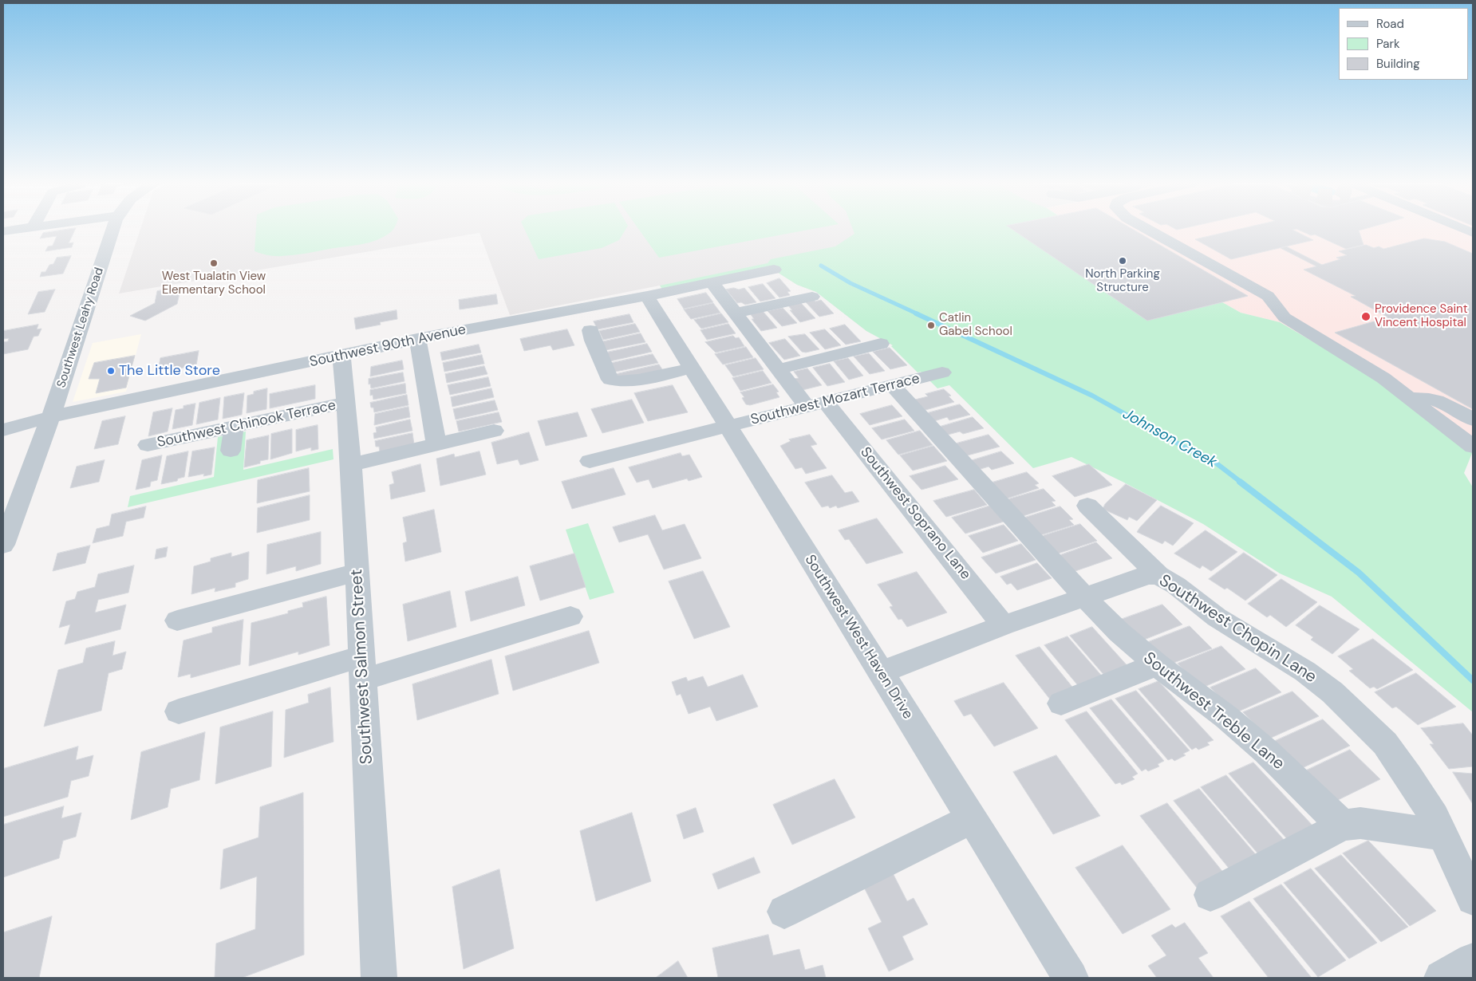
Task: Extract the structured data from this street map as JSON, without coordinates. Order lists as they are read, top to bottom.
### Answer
{
  "streets": {
    "street": [
      "Southwest Leahy Road",
      "Southwest 90th Avenue",
      "Southwest Mozart Terrace",
      "Southwest Chinook Terrace",
      "Southwest Soprano Lane",
      "Southwest Chopin Lane",
      "Southwest West Haven Drive",
      "Southwest Salmon Street",
      "Southwest Treble Lane"
    ]
  },
  "crossings": [
    ["Southwest Leahy Road", "Southwest 90th Avenue"],
    ["Southwest 90th Avenue", "Southwest Soprano Lane"],
    ["Southwest 90th Avenue", "Southwest West Haven Drive"],
    ["Southwest 90th Avenue", "Southwest Salmon Street"],
    ["Southwest Mozart Terrace", "Southwest Soprano Lane"],
    ["Southwest Mozart Terrace", "Southwest West Haven Drive"],
    ["Southwest Mozart Terrace", "Southwest Treble Lane"],
    ["Southwest Chinook Terrace", "Southwest Salmon Street"],
    ["Southwest Soprano Lane", "Southwest Chopin Lane"],
    ["Southwest Chopin Lane", "Southwest West Haven Drive"],
    ["Southwest Chopin Lane", "Southwest Treble Lane"]
  ],
  "water": ["Johnson Creek"],
  "places": [
    "North Parking Structure",
    "West Tualatin View Elementary School",
    "Providence Saint Vincent Hospital",
    "Catlin Gabel School",
    "The Little Store"
  ],
  "legend": ["Road", "Park", "Building"]
}
